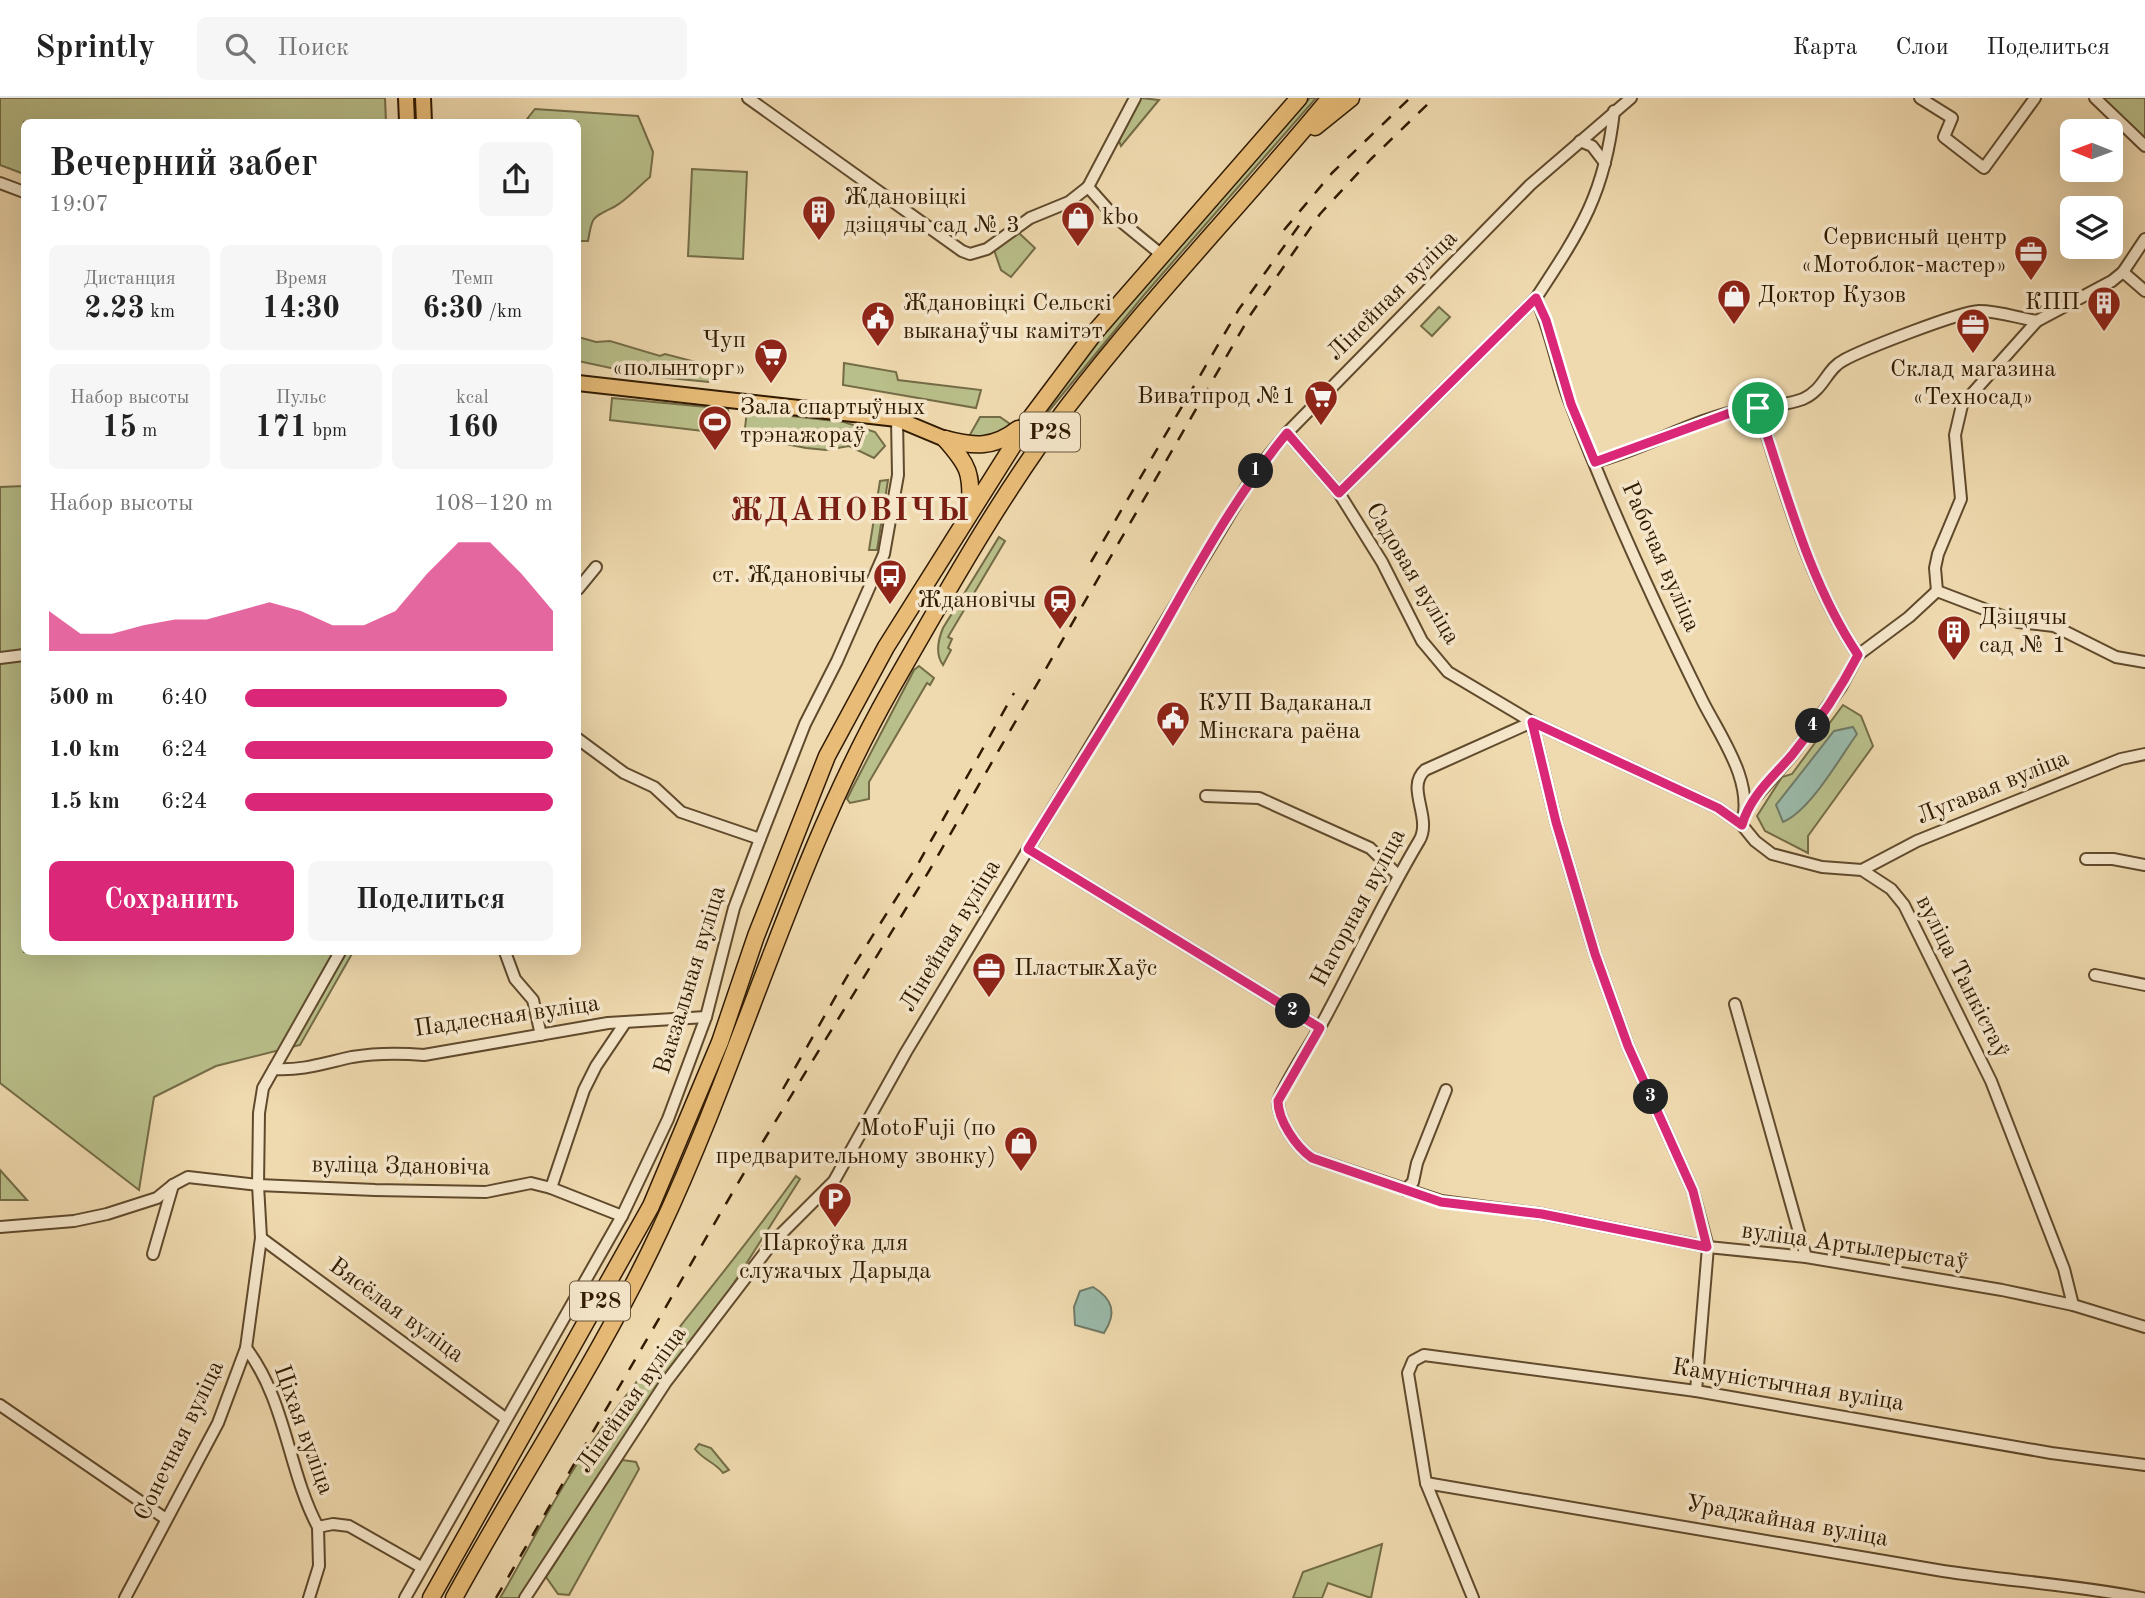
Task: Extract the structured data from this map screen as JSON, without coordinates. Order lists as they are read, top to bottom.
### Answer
{
  "streets": {
    "highway": ["Р28"],
    "street": [
      "Лінейная вуліца",
      "Рабочая вуліца",
      "Садовая вуліца",
      "Лугавая вуліца",
      "Нагорная вуліца",
      "вуліца Танкістаў",
      "Вакзальная вуліца",
      "Падлесная вуліца",
      "вуліца Здановіча",
      "вуліца Артылерыстаў",
      "Вясёлая вуліца",
      "Камуністычная вуліца",
      "Ціхая вуліца",
      "Сонечная вуліца",
      "Ураджайная вуліца"
    ]
  },
  "crossings": [
    ["Лінейная вуліца", "Садовая вуліца"],
    ["Садовая вуліца", "Нагорная вуліца"],
    ["Садовая вуліца", "вуліца Танкістаў"],
    ["Лугавая вуліца", "вуліца Танкістаў"],
    ["Нагорная вуліца", "вуліца Танкістаў"],
    ["Нагорная вуліца", "вуліца Артылерыстаў"],
    ["вуліца Танкістаў", "вуліца Артылерыстаў"],
    ["Вакзальная вуліца", "Падлесная вуліца"],
    ["Вакзальная вуліца", "вуліца Здановіча"],
    ["Вакзальная вуліца", "Вясёлая вуліца"],
    ["Вакзальная вуліца", "Ціхая вуліца"],
    ["Падлесная вуліца", "Сонечная вуліца"],
    ["вуліца Здановіча", "Сонечная вуліца"],
    ["Вясёлая вуліца", "Сонечная вуліца"],
    ["Камуністычная вуліца", "Ураджайная вуліца"],
    ["Ціхая вуліца", "Сонечная вуліца"]
  ],
  "districts": ["ЖДАНОВІЧЫ"],
  "places": {
    "building": ["Ждановіцкі дзіцячы сад № 3", "КПП", "Дзіцячы сад № 1"],
    "shop": ["kbo", "Доктор Кузов", "MotoFuji (по предварительному звонку)"],
    "office": ["Сервисный центр «Мотоблок-мастер»", "Склад магазина «Техносад»", "ПластыкХаўс"],
    "public building": ["Ждановіцкі Сельскі выканаўчы камітэт", "КУП Вадаканал Мінскага раёна"],
    "supermarket": ["Чуп «полынторг»", "Виватпрод №1"],
    "sports": ["Зала спартыўных трэнажораў"],
    "bus stop": ["ст. Ждановічы"],
    "station": ["Ждановічы"],
    "parking": ["Паркоўка для служачых Дарыда"]
  },
  "north": "left",
  "page": {
    "header": "Sprintly",
    "search": "Поиск",
    "nav": ["Карта", "Слои", "Поделиться"],
    "heading": ["Вечерний забег", "19:07"],
    "stats": [
      ["Дистанция", "2.23 km"],
      ["Время", "14:30"],
      ["Темп", "6:30 /km"],
      ["Набор высоты", "15 m"],
      ["Пульс", "171 bpm"],
      ["kcal", "160"]
    ],
    "pins": [
      "1",
      "4",
      "2",
      "3"
    ],
    "chart": ["Набор высоты", "108–120 m"],
    "list": [
      {
        "name": "500 m",
        "note": "6:40"
      },
      {
        "name": "1.0 km",
        "note": "6:24"
      },
      {
        "name": "1.5 km",
        "note": "6:24"
      }
    ],
    "buttons": ["Сохранить", "Поделиться"]
  }
}
